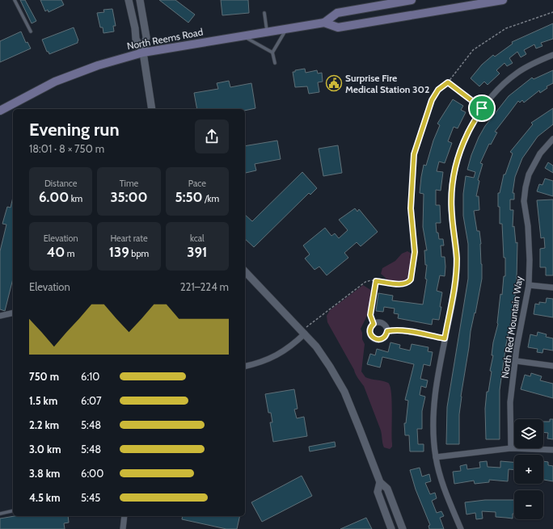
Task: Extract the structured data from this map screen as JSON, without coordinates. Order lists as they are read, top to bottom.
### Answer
{
  "streets": {
    "main road": ["North Reems Road"],
    "street": ["North Red Mountain Way"]
  },
  "places": {
    "public building": ["Surprise Fire Medical Station 302"]
  },
  "page": {
    "heading": ["Evening run", "18:01 · 8 × 750 m"],
    "stats": [
      ["Distance", "6.00 km"],
      ["Time", "35:00"],
      ["Pace", "5:50 /km"],
      ["Elevation", "40 m"],
      ["Heart rate", "139 bpm"],
      ["kcal", "391"]
    ],
    "chart": ["Elevation", "221–224 m"],
    "list": [
      {
        "name": "750 m",
        "note": "6:10"
      },
      {
        "name": "1.5 km",
        "note": "6:07"
      },
      {
        "name": "2.2 km",
        "note": "5:48"
      },
      {
        "name": "3.0 km",
        "note": "5:48"
      },
      {
        "name": "3.8 km",
        "note": "6:00"
      },
      {
        "name": "4.5 km",
        "note": "5:45"
      }
    ],
    "map_buttons": ["+", "−"]
  }
}
